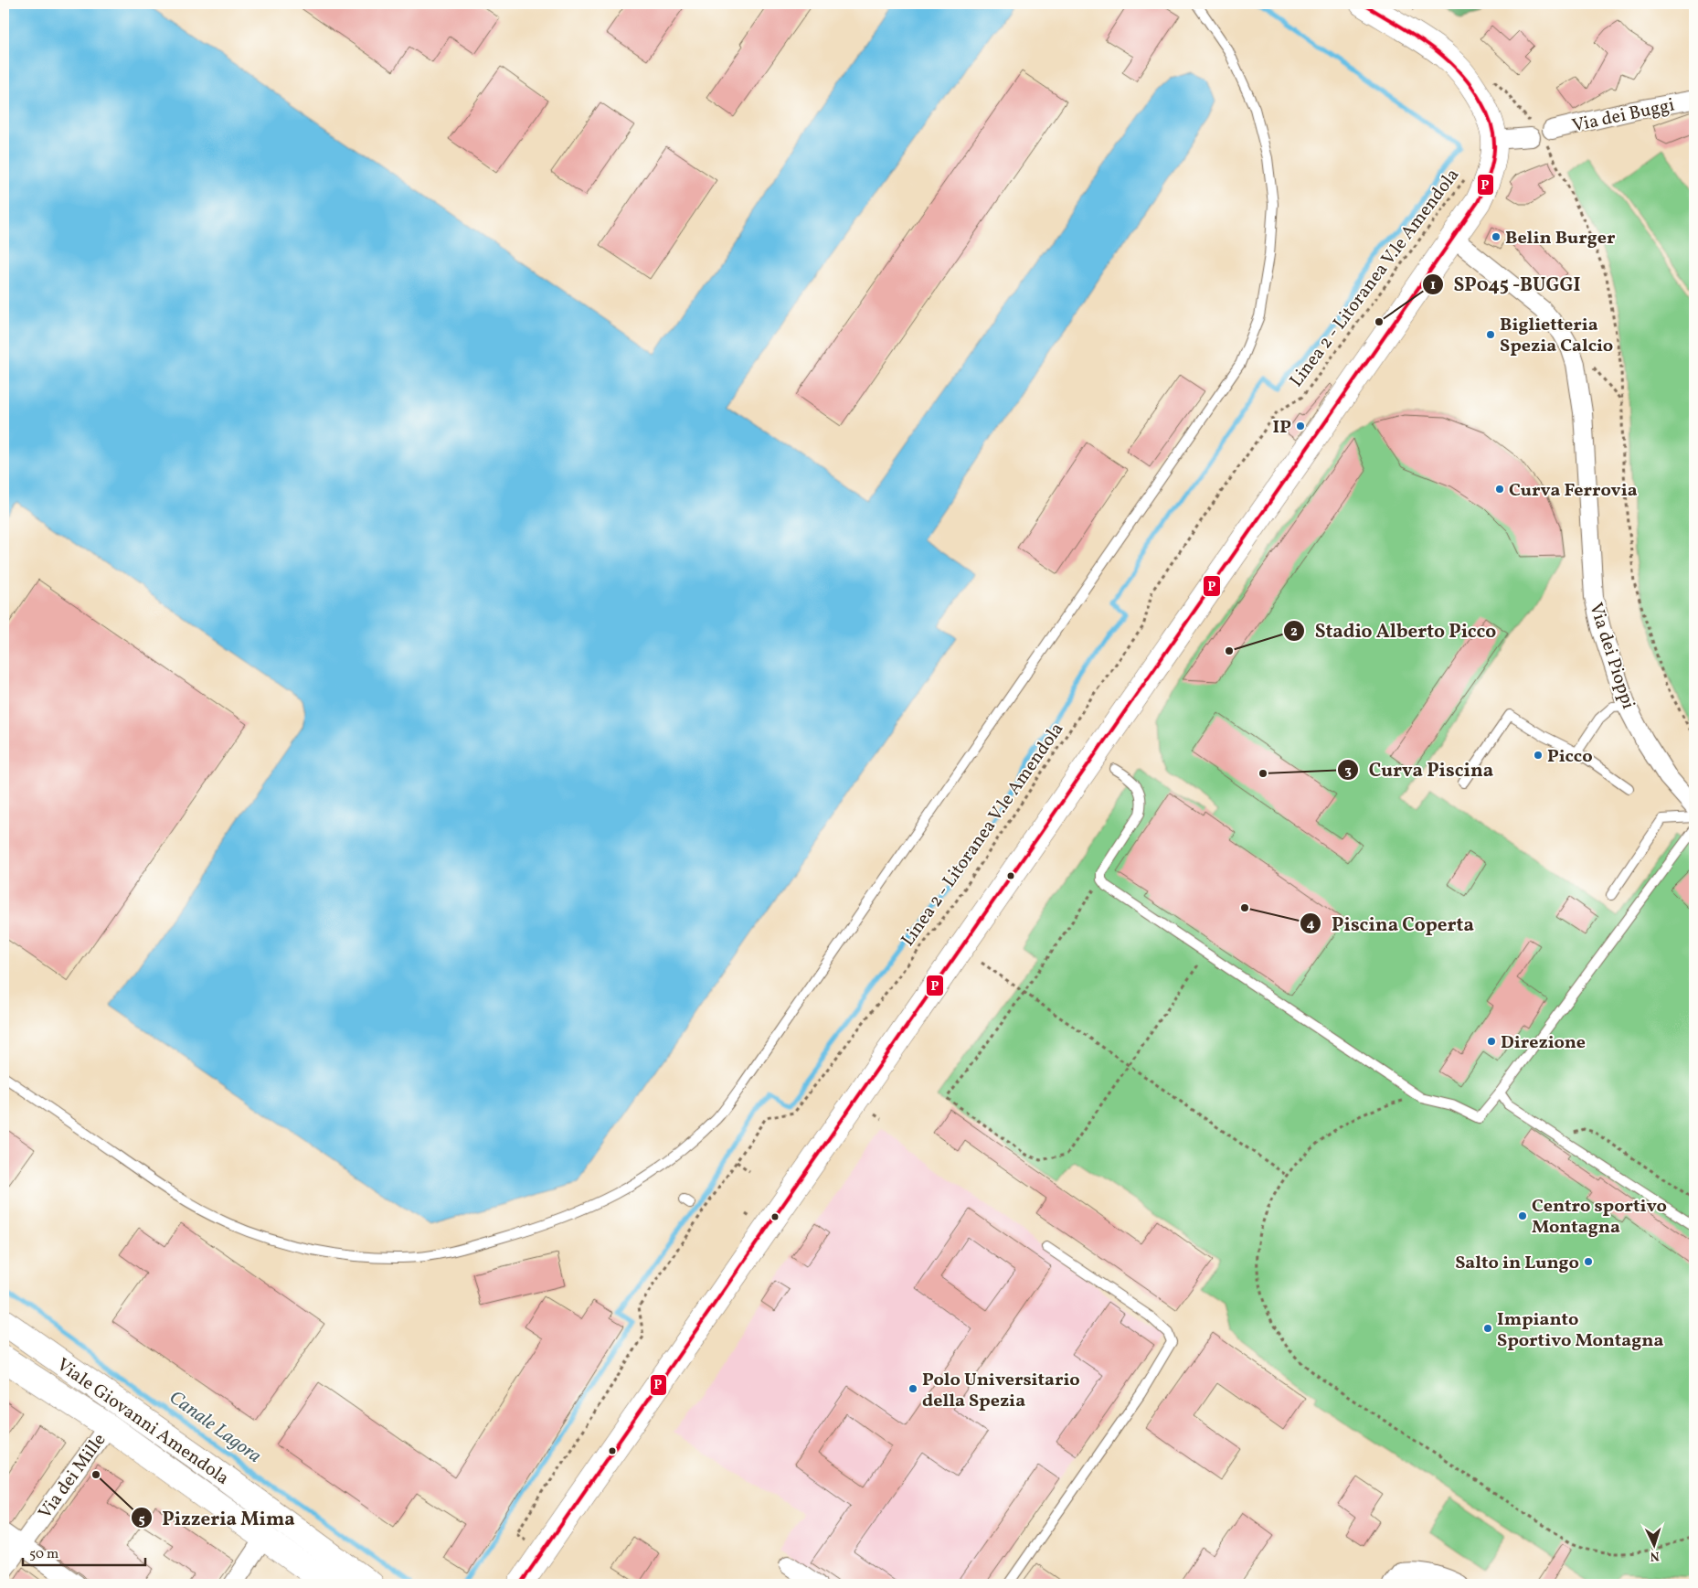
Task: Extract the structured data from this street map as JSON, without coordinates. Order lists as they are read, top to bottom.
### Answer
{
  "streets": {
    "main road": ["Viale Giovanni Amendola"],
    "street": ["Via dei Buggi", "Via dei Pioppi", "Via dei Mille"],
    "path": ["Linea 2 - Litoranea V.le Amendola"]
  },
  "crossings": [
    ["Viale Giovanni Amendola", "Via dei Mille"]
  ],
  "water": ["Canale Lagora"],
  "places": [
    "Belin Burger",
    "SP045 -BUGGI",
    "Biglietteria Spezia Calcio",
    "IP",
    "Curva Ferrovia",
    "Stadio Alberto Picco",
    "Picco",
    "Curva Piscina",
    "Piscina Coperta",
    "Direzione",
    "Centro sportivo Montagna",
    "Salto in Lungo",
    "Impianto Sportivo Montagna",
    "Polo Universitario della Spezia",
    "Pizzeria Mima"
  ],
  "lines": ["transit line P"],
  "scale_bar": "50 m",
  "north": "bottom"
}
